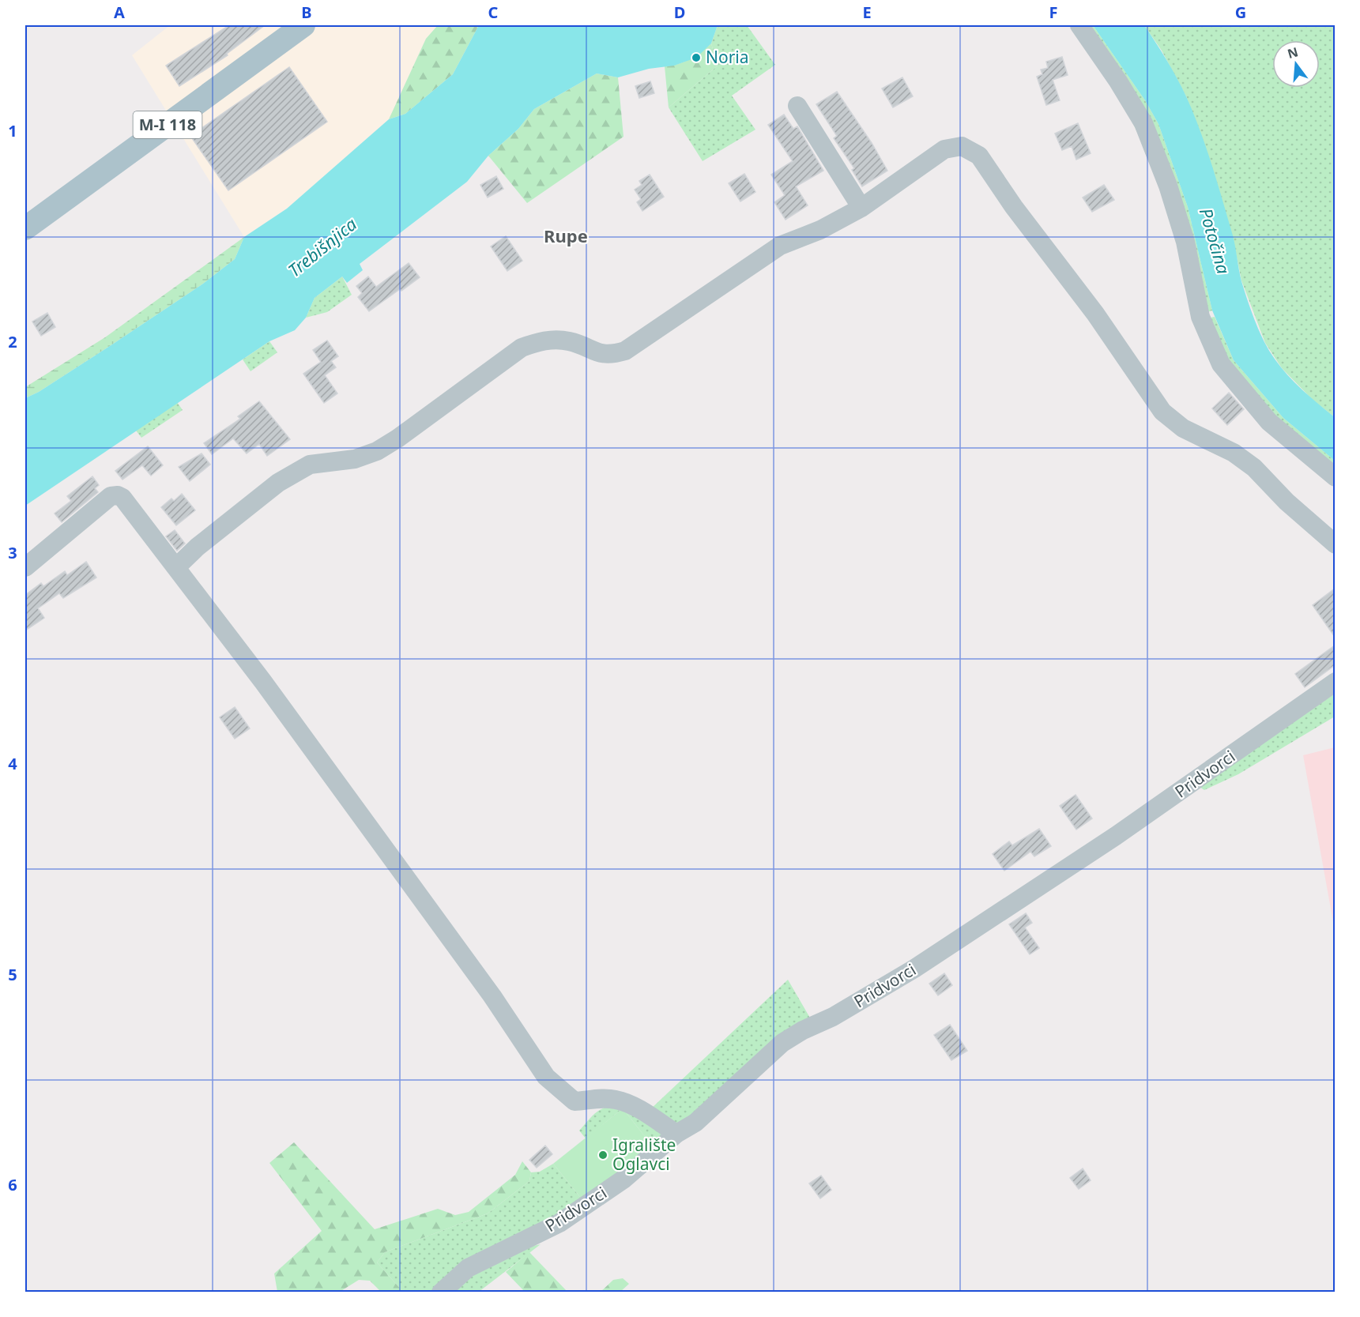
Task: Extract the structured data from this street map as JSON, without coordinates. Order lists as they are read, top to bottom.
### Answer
{
  "streets": {
    "main road": ["M-I 118"],
    "street": ["Pridvorci"]
  },
  "districts": ["Rupe"],
  "water": ["Potočina", "Trebišnjica"],
  "places": ["Noria", "Igralište Oglavci"],
  "north": "top",
  "grid": {
    "columns": [
      "A",
      "B",
      "C",
      "D",
      "E",
      "F",
      "G"
    ],
    "rows": [
      "1",
      "2",
      "3",
      "4",
      "5",
      "6"
    ]
  }
}
